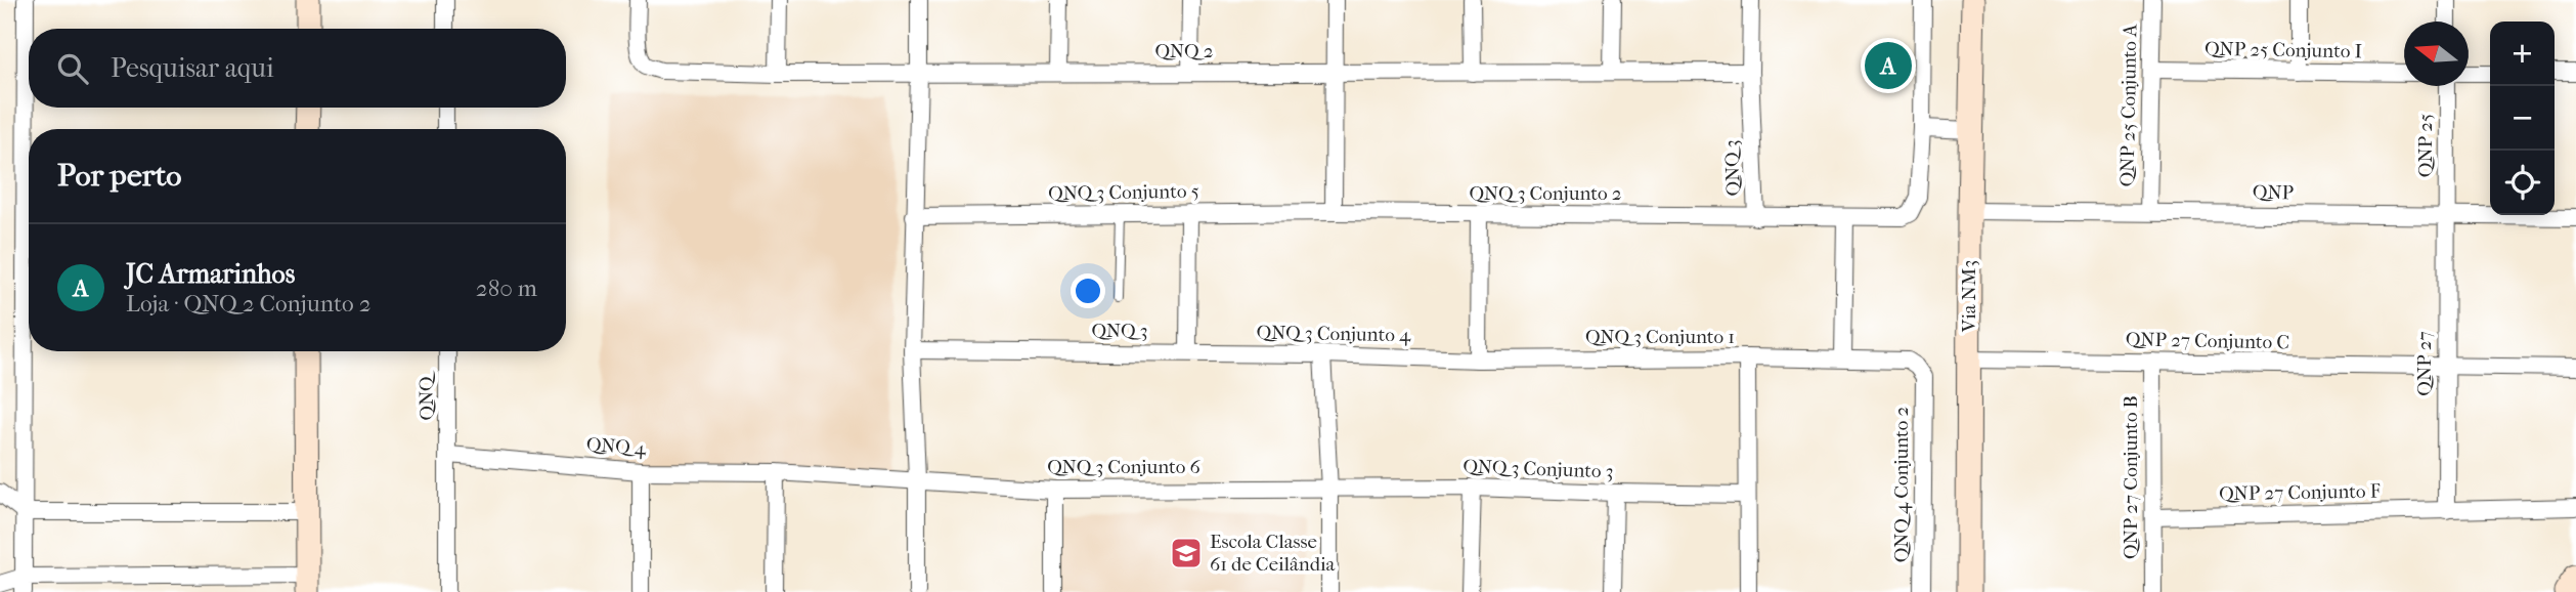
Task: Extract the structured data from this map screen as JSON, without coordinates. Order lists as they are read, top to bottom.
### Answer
{
  "streets": {
    "main road": ["Via NM3"],
    "street": [
      "QNP 25 Conjunto I",
      "QNQ 2",
      "QNP 25 Conjunto A",
      "QNP 25",
      "QNQ 3",
      "QNQ 3 Conjunto 5",
      "QNP",
      "QNQ 3 Conjunto 2",
      "QNQ 3 Conjunto 4",
      "QNQ 3 Conjunto 1",
      "QNP 27 Conjunto C",
      "QNP 27",
      "QNQ",
      "QNQ 4",
      "QNQ 3 Conjunto 6",
      "QNQ 3 Conjunto 3",
      "QNP 27 Conjunto B",
      "QNQ 4 Conjunto 2",
      "QNP 27 Conjunto F"
    ]
  },
  "crossings": [
    ["QNP 25 Conjunto I", "QNP 25 Conjunto A"],
    ["QNQ 2", "QNQ 3"],
    ["QNP 25 Conjunto A", "QNP"],
    ["QNP 25", "QNP"],
    ["QNP 25", "QNP 27"],
    ["QNQ 3", "QNQ 3 Conjunto 2"],
    ["QNQ 3", "QNQ 3 Conjunto 4"],
    ["QNQ 3 Conjunto 5", "QNQ 3 Conjunto 2"],
    ["QNP", "Via NM3"],
    ["QNP", "QNP 27"],
    ["Via NM3", "QNP 27 Conjunto C"],
    ["QNQ 3 Conjunto 4", "QNQ 3 Conjunto 1"],
    ["QNQ 3 Conjunto 1", "QNQ 4 Conjunto 2"],
    ["QNP 27 Conjunto C", "QNP 27"],
    ["QNP 27 Conjunto C", "QNP 27 Conjunto B"],
    ["QNP 27", "QNP 27 Conjunto F"],
    ["QNQ", "QNQ 4"],
    ["QNQ 4", "QNQ 3 Conjunto 6"],
    ["QNQ 3 Conjunto 6", "QNQ 3 Conjunto 3"],
    ["QNP 27 Conjunto B", "QNP 27 Conjunto F"]
  ],
  "places": {
    "school or university": ["Escola Classe 61 de Ceilândia"]
  },
  "north": "left",
  "page": {
    "map_buttons": ["+", "−"],
    "search": "Pesquisar aqui",
    "pins": "A",
    "heading": "Por perto",
    "list": [
      {
        "mark": "A",
        "name": "JC Armarinhos",
        "note": "Loja · QNQ 2 Conjunto 2",
        "value": "280 m"
      }
    ]
  }
}
